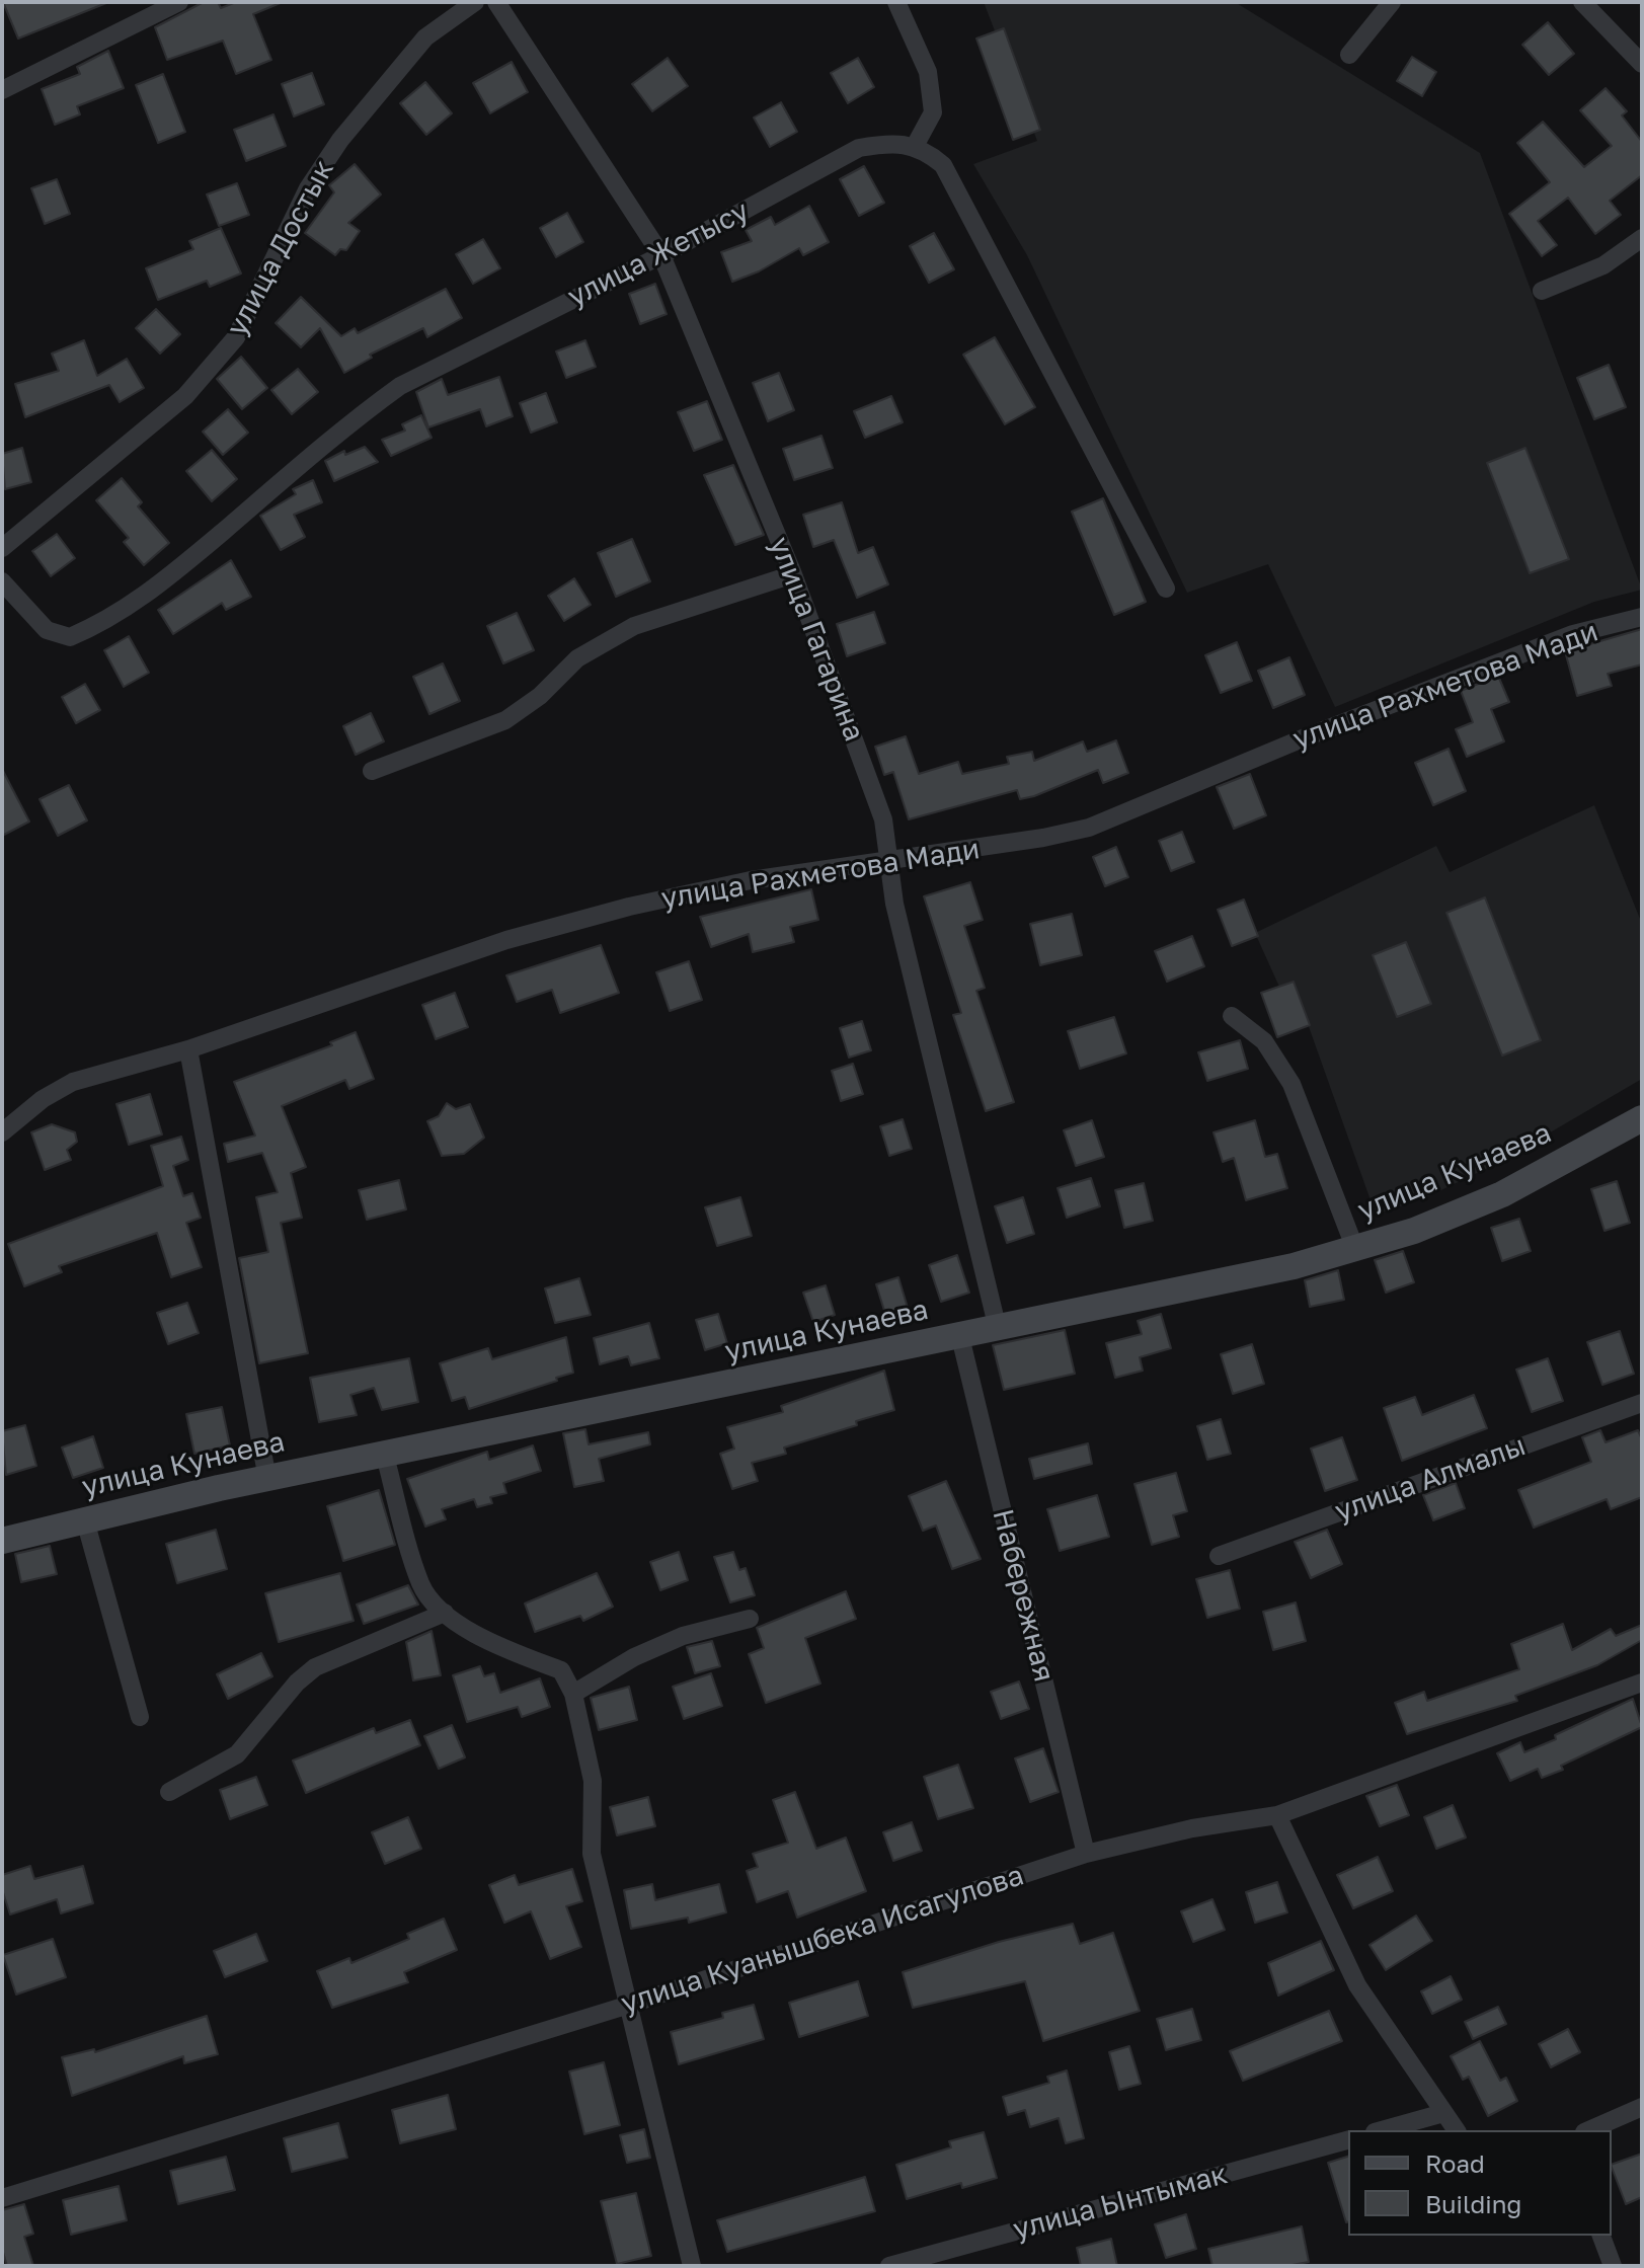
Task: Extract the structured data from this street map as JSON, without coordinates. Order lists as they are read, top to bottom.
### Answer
{
  "streets": {
    "main road": ["улица Кунаева"],
    "street": [
      "улица Достык",
      "улица Жетысу",
      "улица Гагарина",
      "улица Рахметова Мади",
      "улица Алмалы",
      "Набережная",
      "улица Куанышбека Исагулова",
      "улица Ынтымак"
    ]
  },
  "crossings": [
    ["улица Жетысу", "улица Гагарина"],
    ["улица Гагарина", "улица Рахметова Мади"],
    ["улица Гагарина", "улица Кунаева"],
    ["улица Кунаева", "Набережная"],
    ["Набережная", "улица Куанышбека Исагулова"]
  ],
  "legend": ["Road", "Building"]
}
